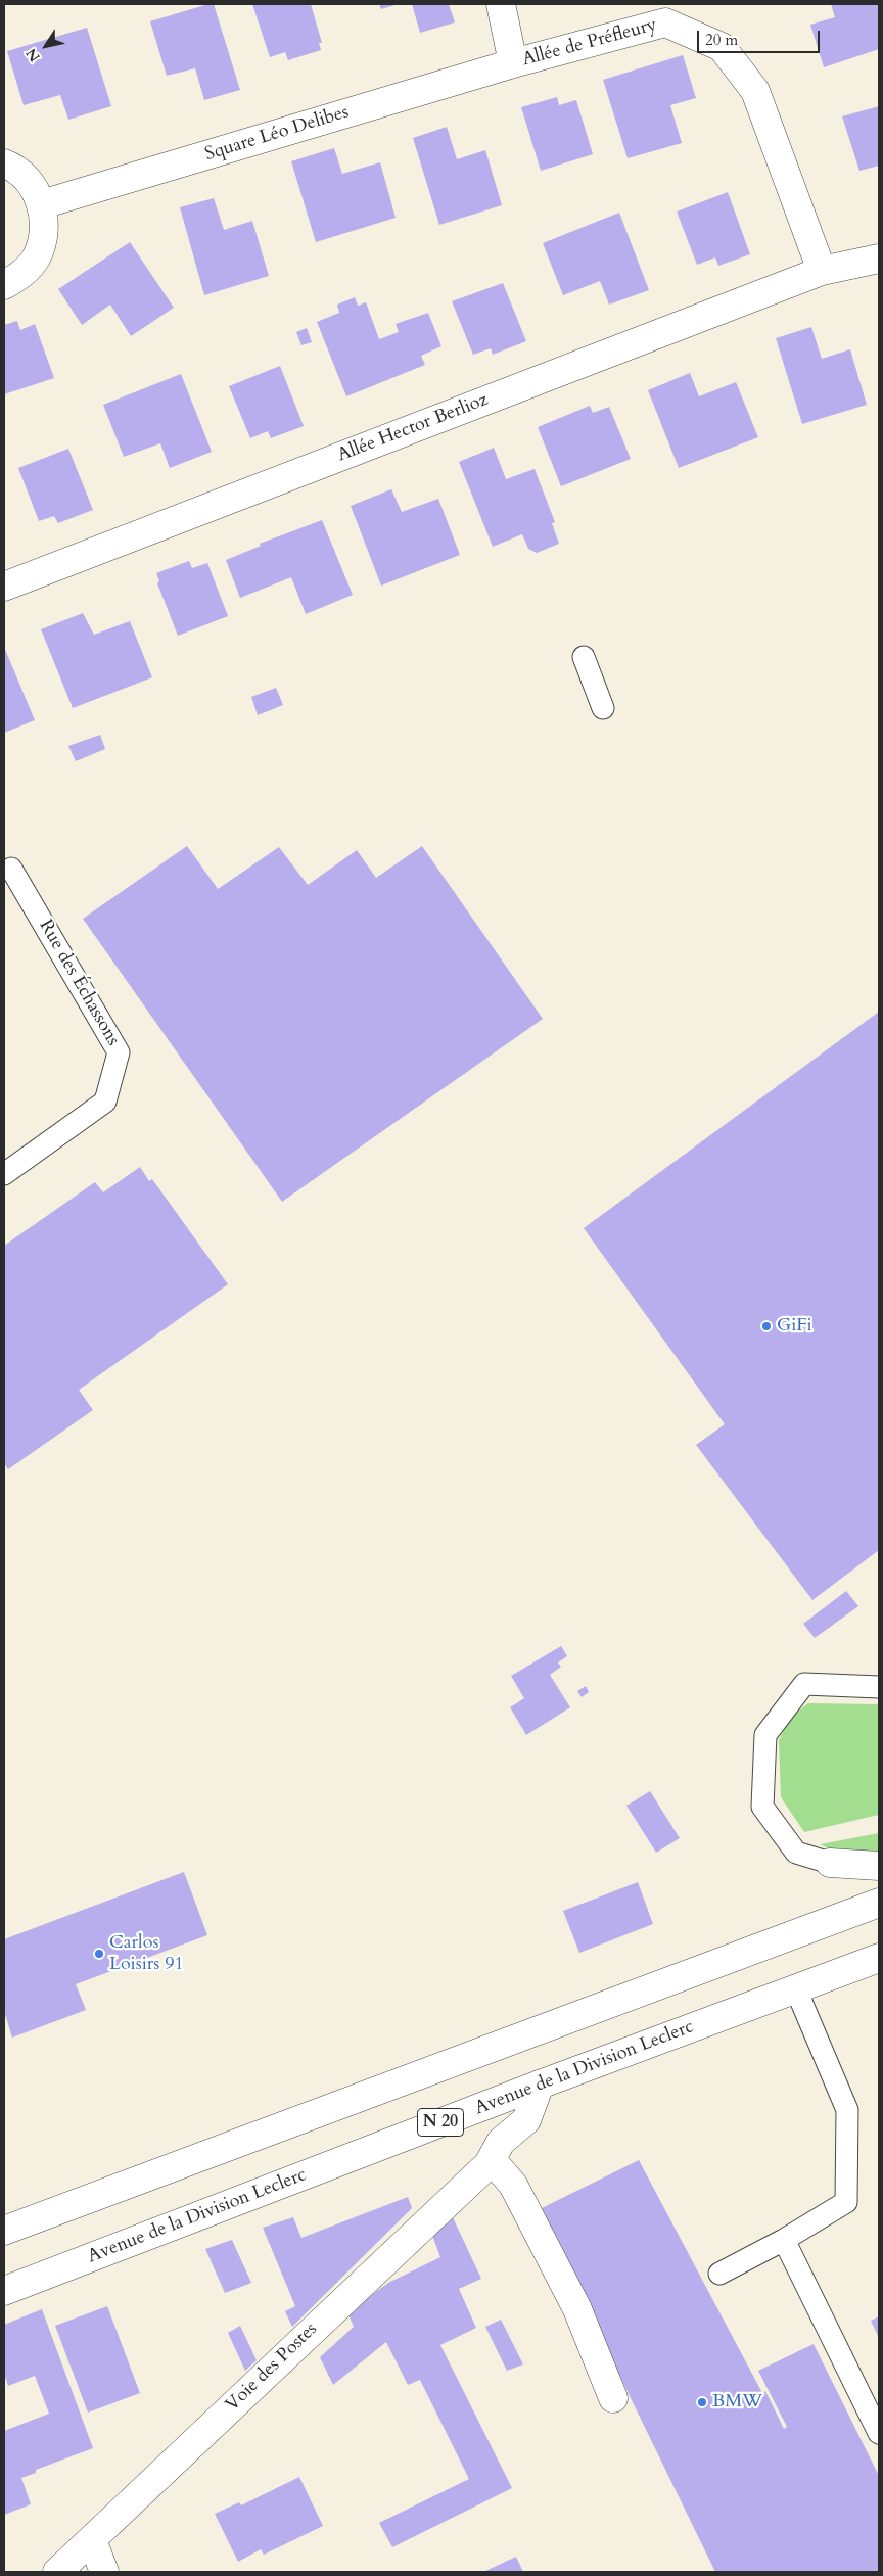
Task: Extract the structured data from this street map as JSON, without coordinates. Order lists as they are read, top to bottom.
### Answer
{
  "streets": {
    "street": [
      "Allée de Préfleury",
      "Square Léo Delibes",
      "Allée Hector Berlioz",
      "Avenue de la Division Leclerc",
      "N 20",
      "Voie des Postes"
    ],
    "lane": ["Rue des Échassons"]
  },
  "crossings": [
    ["Allée de Préfleury", "Square Léo Delibes"],
    ["Allée de Préfleury", "Allée Hector Berlioz"],
    ["Avenue de la Division Leclerc", "Voie des Postes"]
  ],
  "places": ["GiFi", "Carlos Loisirs 91", "BMW"],
  "scale_bar": "20 m",
  "north": "bottom left"
}
